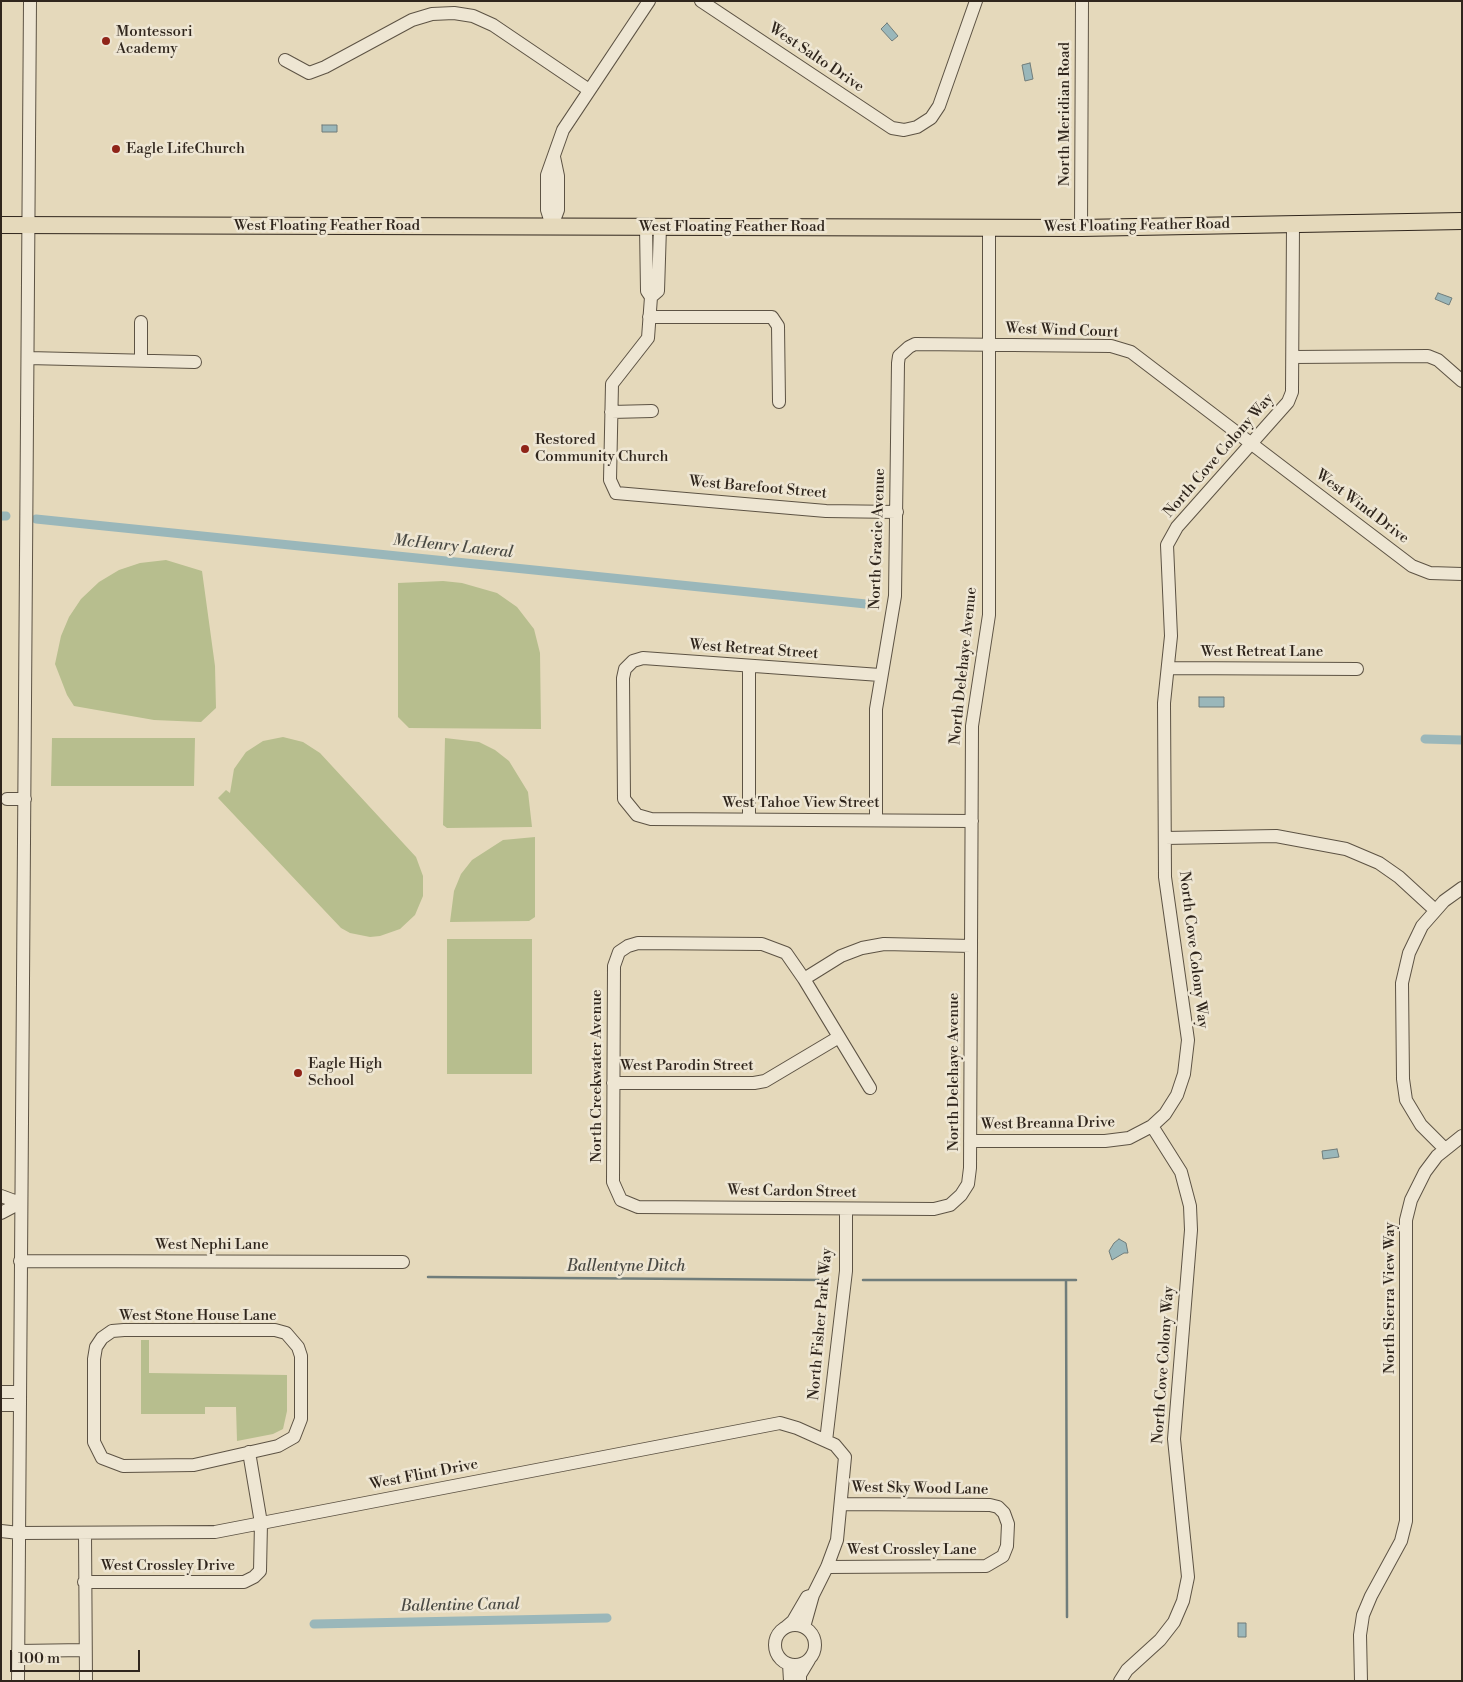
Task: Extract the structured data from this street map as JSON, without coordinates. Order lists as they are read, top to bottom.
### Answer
{
  "streets": {
    "main road": ["West Floating Feather Road"],
    "street": [
      "West Salto Drive",
      "North Meridian Road",
      "West Wind Court",
      "North Cove Colony Way",
      "West Barefoot Street",
      "West Wind Drive",
      "North Gracie Avenue",
      "West Retreat Street",
      "West Retreat Lane",
      "North Delehaye Avenue",
      "West Tahoe View Street",
      "West Parodin Street",
      "North Creekwater Avenue",
      "West Breanna Drive",
      "West Cardon Street",
      "West Nephi Lane",
      "North Sierra View Way",
      "West Stone House Lane",
      "North Fisher Park Way",
      "West Flint Drive",
      "West Sky Wood Lane",
      "West Crossley Lane",
      "West Crossley Drive"
    ]
  },
  "crossings": [
    ["North Meridian Road", "West Floating Feather Road"],
    ["West Floating Feather Road", "North Cove Colony Way"],
    ["West Floating Feather Road", "North Delehaye Avenue"],
    ["West Wind Court", "North Cove Colony Way"],
    ["West Wind Court", "West Wind Drive"],
    ["West Wind Court", "North Gracie Avenue"],
    ["West Wind Court", "North Delehaye Avenue"],
    ["North Cove Colony Way", "West Wind Drive"],
    ["North Cove Colony Way", "West Retreat Lane"],
    ["North Cove Colony Way", "West Breanna Drive"],
    ["West Barefoot Street", "North Gracie Avenue"],
    ["North Gracie Avenue", "West Retreat Street"],
    ["North Gracie Avenue", "West Tahoe View Street"],
    ["West Retreat Street", "West Tahoe View Street"],
    ["North Delehaye Avenue", "West Tahoe View Street"],
    ["North Delehaye Avenue", "West Breanna Drive"],
    ["North Delehaye Avenue", "West Cardon Street"],
    ["West Parodin Street", "North Creekwater Avenue"],
    ["North Creekwater Avenue", "West Cardon Street"],
    ["West Cardon Street", "North Fisher Park Way"],
    ["North Fisher Park Way", "West Flint Drive"],
    ["West Flint Drive", "West Sky Wood Lane"],
    ["West Flint Drive", "West Crossley Drive"],
    ["West Sky Wood Lane", "West Crossley Lane"]
  ],
  "water": ["McHenry Lateral", "Ballentyne Ditch", "Ballentine Canal"],
  "places": [
    "Montessori Academy",
    "Eagle LifeChurch",
    "Restored Community Church",
    "Eagle High School"
  ],
  "scale_bar": "100 m"
}
